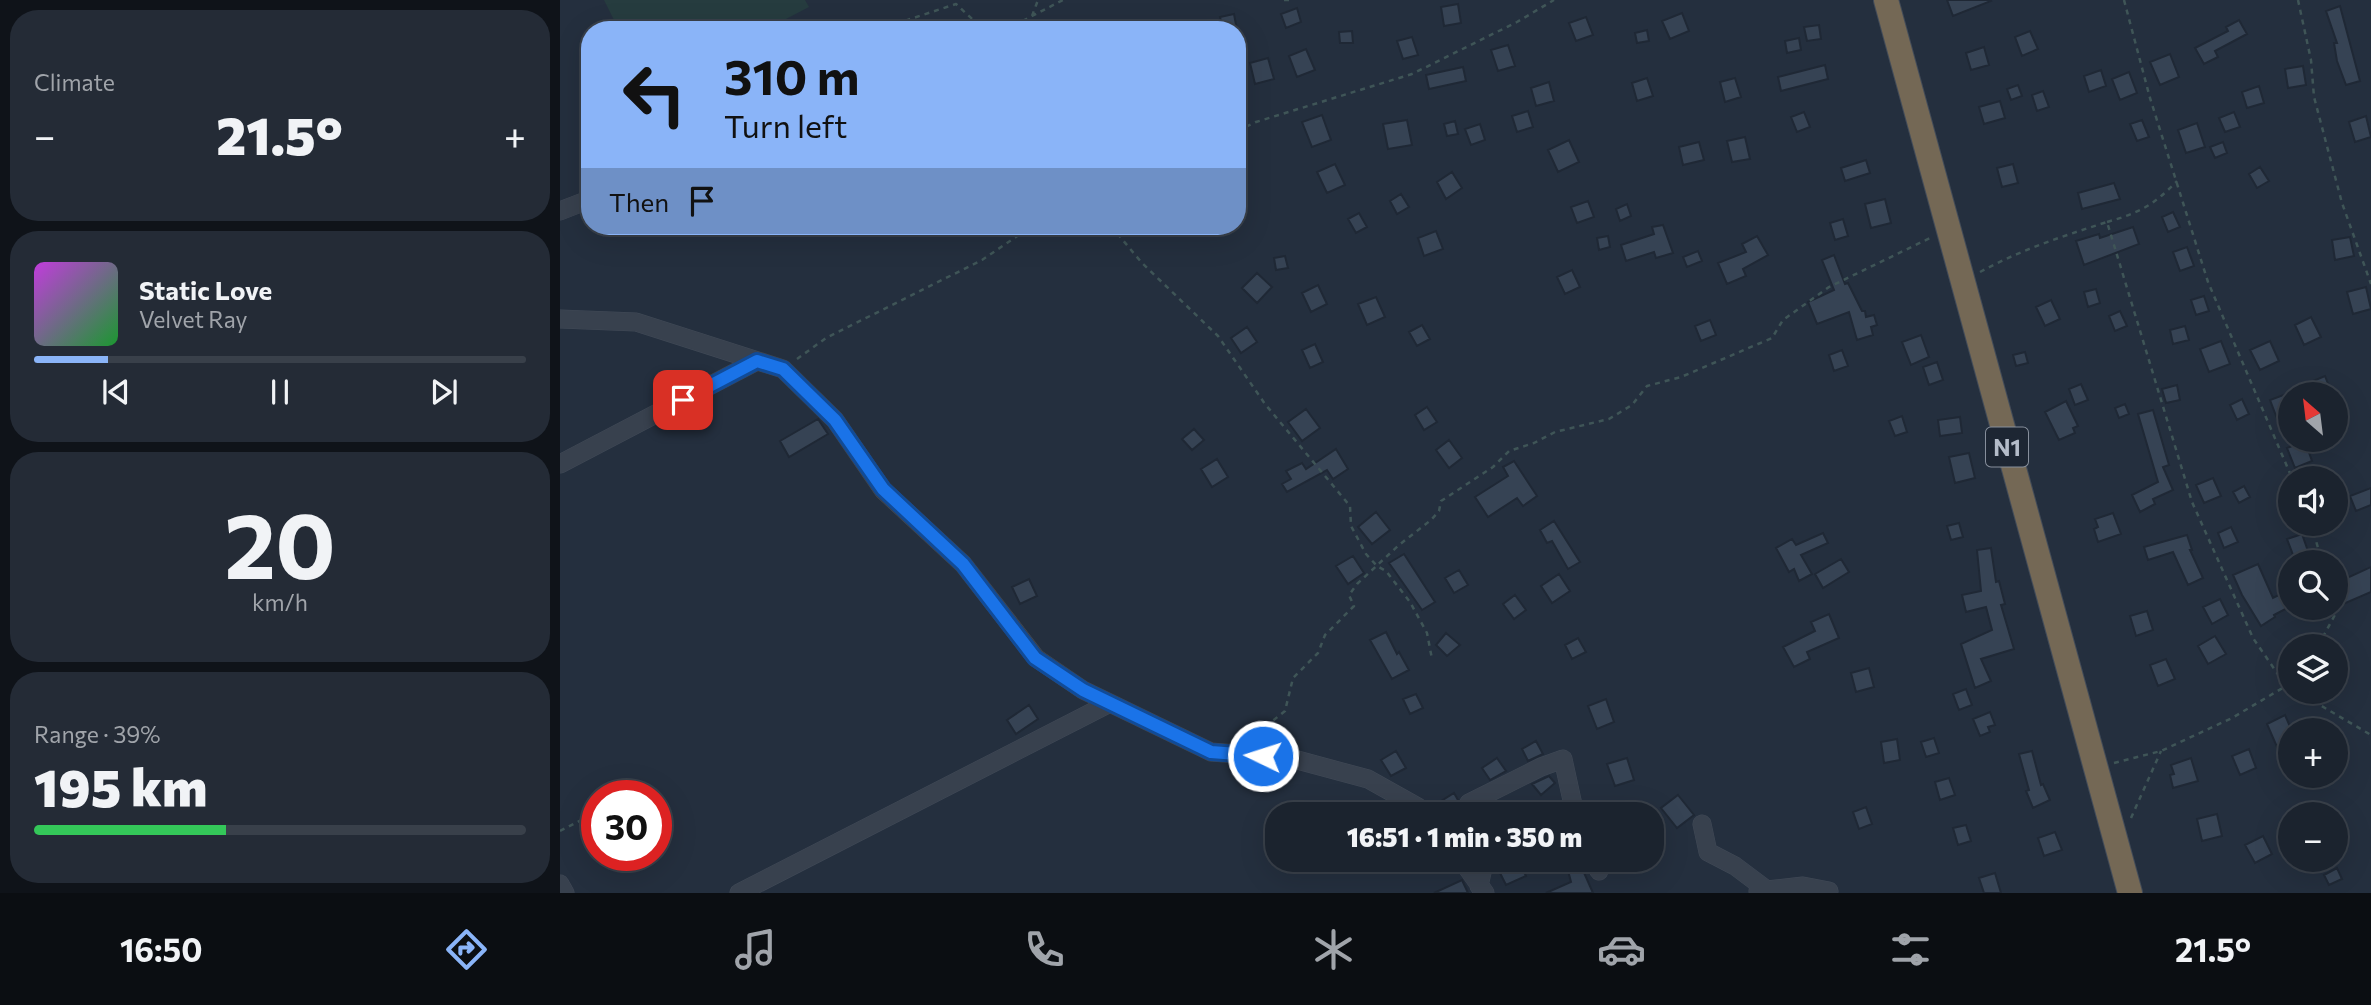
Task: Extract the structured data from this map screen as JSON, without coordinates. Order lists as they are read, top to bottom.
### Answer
{
  "streets": {
    "highway": ["N1"]
  },
  "north": "top left",
  "page": {
    "tile": [
      "Climate",
      ["20", "km/h"],
      ["Range · 39%", "195 km"]
    ],
    "turn": ["310 m", "Turn left"],
    "heat": ["−", "21.5°", "+"],
    "then": "Then",
    "song": ["Static Love", "Velvet Ray"],
    "map_buttons": ["+", "−"],
    "limit": "30",
    "trip": "16:51 · 1 min · 350 m",
    "tabs": ["16:50", "21.5°"]
  }
}
